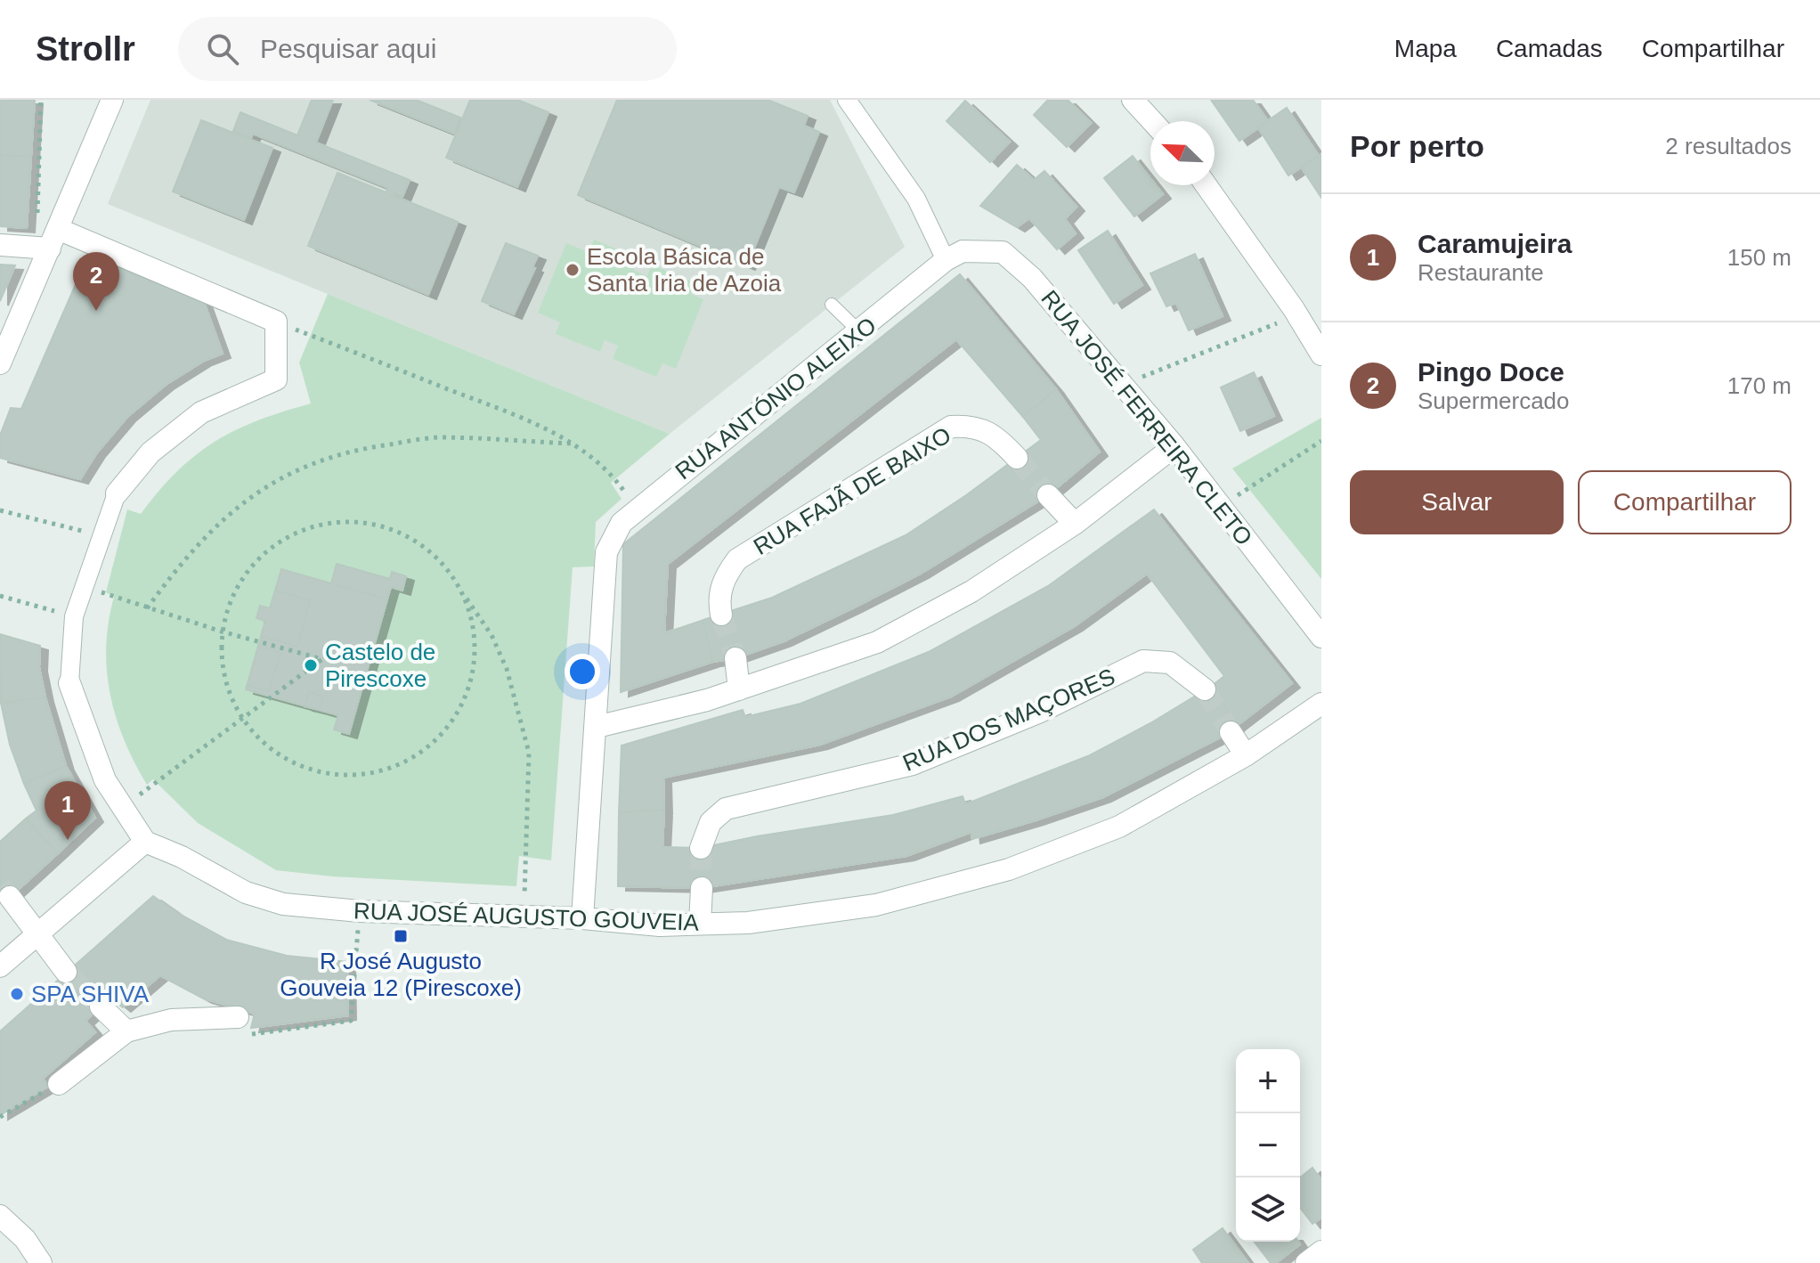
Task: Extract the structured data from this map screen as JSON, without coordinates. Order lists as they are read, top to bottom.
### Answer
{
  "streets": {
    "street": [
      "RUA ANTÓNIO ALEIXO",
      "RUA JOSÉ FERREIRA CLETO",
      "RUA FAJÃ DE BAIXO",
      "RUA DOS MAÇORES",
      "RUA JOSÉ AUGUSTO GOUVEIA"
    ]
  },
  "crossings": [
    ["RUA ANTÓNIO ALEIXO", "RUA JOSÉ FERREIRA CLETO"]
  ],
  "places": {
    "other": ["Escola Básica de Santa Iria de Azoia", "Castelo de Pirescoxe", "SPA SHIVA"],
    "transit": ["R José Augusto Gouveia 12 (Pirescoxe)"]
  },
  "north": "top left",
  "page": {
    "header": "Strollr",
    "search": "Pesquisar aqui",
    "nav": ["Mapa", "Camadas", "Compartilhar"],
    "heading": ["Por perto", "2 resultados"],
    "list": [
      {
        "mark": "1",
        "name": "Caramujeira",
        "note": "Restaurante",
        "value": "150 m"
      },
      {
        "mark": "2",
        "name": "Pingo Doce",
        "note": "Supermercado",
        "value": "170 m"
      }
    ],
    "pins": ["2", "1"],
    "buttons": ["Salvar", "Compartilhar"],
    "map_buttons": ["+", "−"]
  }
}
